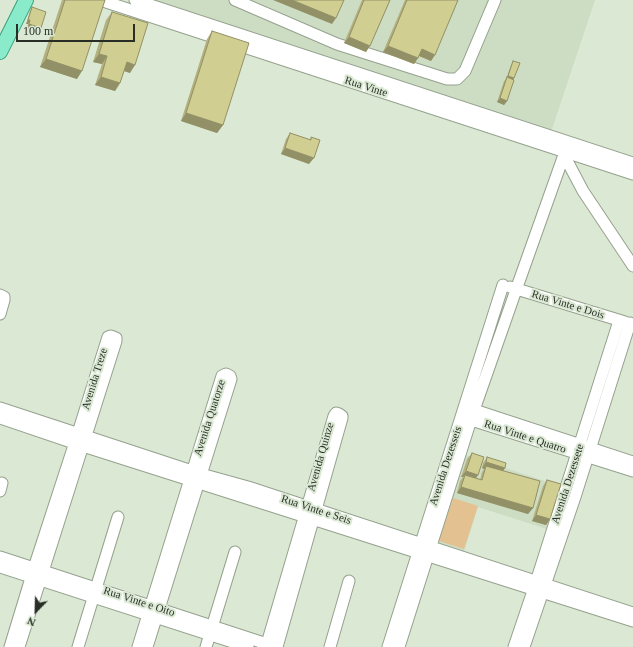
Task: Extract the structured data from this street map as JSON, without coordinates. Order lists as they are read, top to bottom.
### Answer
{
  "streets": {
    "street": [
      "Rua Vinte",
      "Rua Vinte e Dois",
      "Avenida Treze",
      "Avenida Quatorze",
      "Rua Vinte e Quatro",
      "Avenida Quinze",
      "Avenida Dezesseis",
      "Avenida Dezessete",
      "Rua Vinte e Seis",
      "Rua Vinte e Oito"
    ]
  },
  "crossings": [
    ["Rua Vinte", "Avenida Dezesseis"],
    ["Rua Vinte e Dois", "Avenida Dezesseis"],
    ["Rua Vinte e Dois", "Avenida Dezessete"],
    ["Avenida Treze", "Rua Vinte e Seis"],
    ["Avenida Treze", "Rua Vinte e Oito"],
    ["Avenida Quatorze", "Rua Vinte e Seis"],
    ["Avenida Quatorze", "Rua Vinte e Oito"],
    ["Rua Vinte e Quatro", "Avenida Dezesseis"],
    ["Rua Vinte e Quatro", "Avenida Dezessete"],
    ["Avenida Quinze", "Rua Vinte e Seis"],
    ["Avenida Quinze", "Rua Vinte e Oito"],
    ["Avenida Dezesseis", "Rua Vinte e Seis"],
    ["Avenida Dezessete", "Rua Vinte e Seis"]
  ],
  "scale_bar": "100 m",
  "north": "bottom left"
}
